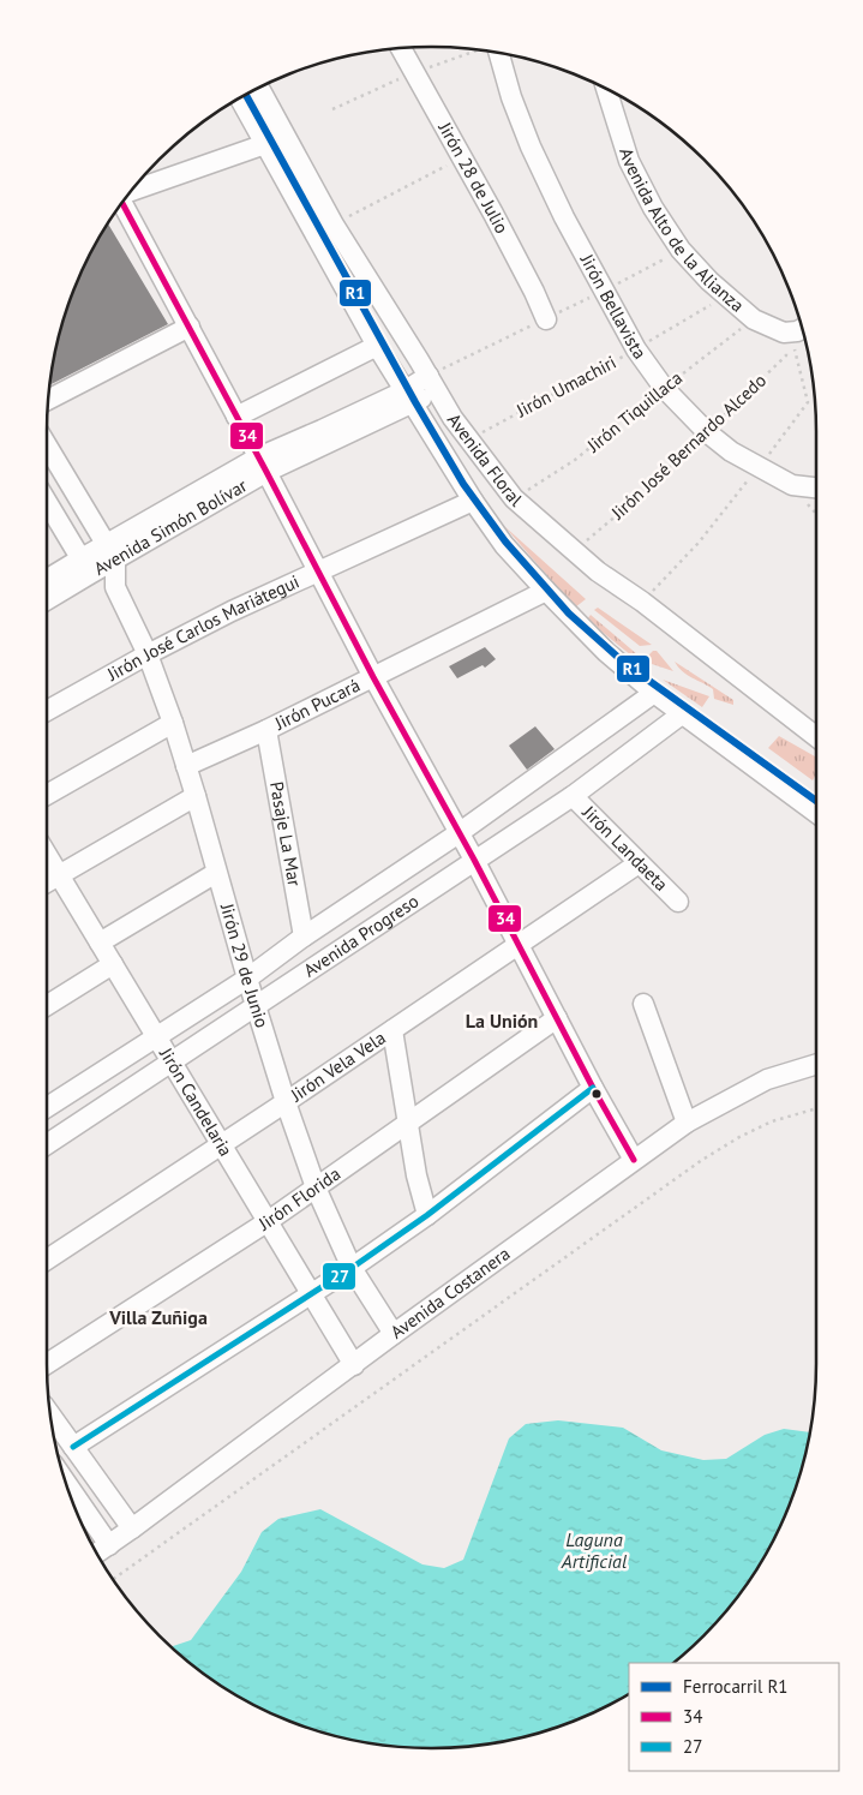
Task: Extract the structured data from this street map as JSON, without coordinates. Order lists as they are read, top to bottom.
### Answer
{
  "streets": {
    "street": [
      "Jirón 28 de Julio",
      "Avenida Alto de la Alianza",
      "Jirón Bellavista",
      "Avenida Floral",
      "Avenida Simón Bolívar",
      "Jirón José Carlos Mariátegui",
      "Jirón Pucará",
      "Pasaje La Mar",
      "Jirón Landaeta",
      "Avenida Progreso",
      "Jirón 29 de Junio",
      "Jirón Vela Vela",
      "Jirón Candelaria",
      "Jirón Florida",
      "Avenida Costanera"
    ],
    "path": ["Jirón Umachiri", "Jirón Tiquillaca", "Jirón José Bernardo Alcedo"]
  },
  "crossings": [
    ["Avenida Alto de la Alianza", "Jirón Umachiri"],
    ["Avenida Alto de la Alianza", "Jirón Tiquillaca"],
    ["Avenida Alto de la Alianza", "Jirón José Bernardo Alcedo"],
    ["Jirón Bellavista", "Jirón Umachiri"],
    ["Jirón Bellavista", "Jirón Tiquillaca"],
    ["Jirón Bellavista", "Jirón José Bernardo Alcedo"],
    ["Jirón Umachiri", "Avenida Floral"],
    ["Jirón Tiquillaca", "Avenida Floral"],
    ["Jirón José Bernardo Alcedo", "Avenida Floral"],
    ["Avenida Floral", "Avenida Simón Bolívar"],
    ["Avenida Simón Bolívar", "Jirón 29 de Junio"],
    ["Jirón José Carlos Mariátegui", "Jirón 29 de Junio"],
    ["Jirón Pucará", "Pasaje La Mar"],
    ["Jirón Pucará", "Jirón 29 de Junio"],
    ["Pasaje La Mar", "Avenida Progreso"],
    ["Jirón Landaeta", "Avenida Progreso"],
    ["Jirón Landaeta", "Jirón Vela Vela"],
    ["Avenida Progreso", "Jirón 29 de Junio"],
    ["Avenida Progreso", "Jirón Candelaria"],
    ["Jirón 29 de Junio", "Jirón Vela Vela"],
    ["Jirón 29 de Junio", "Jirón Florida"],
    ["Jirón 29 de Junio", "Avenida Costanera"],
    ["Jirón Vela Vela", "Jirón Candelaria"],
    ["Jirón Candelaria", "Jirón Florida"],
    ["Jirón Candelaria", "Avenida Costanera"]
  ],
  "districts": ["La Unión", "Villa Zuñiga"],
  "water": ["Laguna Artificial"],
  "lines": ["rail line R1", "transit line 34", "transit line 27"],
  "legend": ["Ferrocarril R1", "34", "27"]
}
